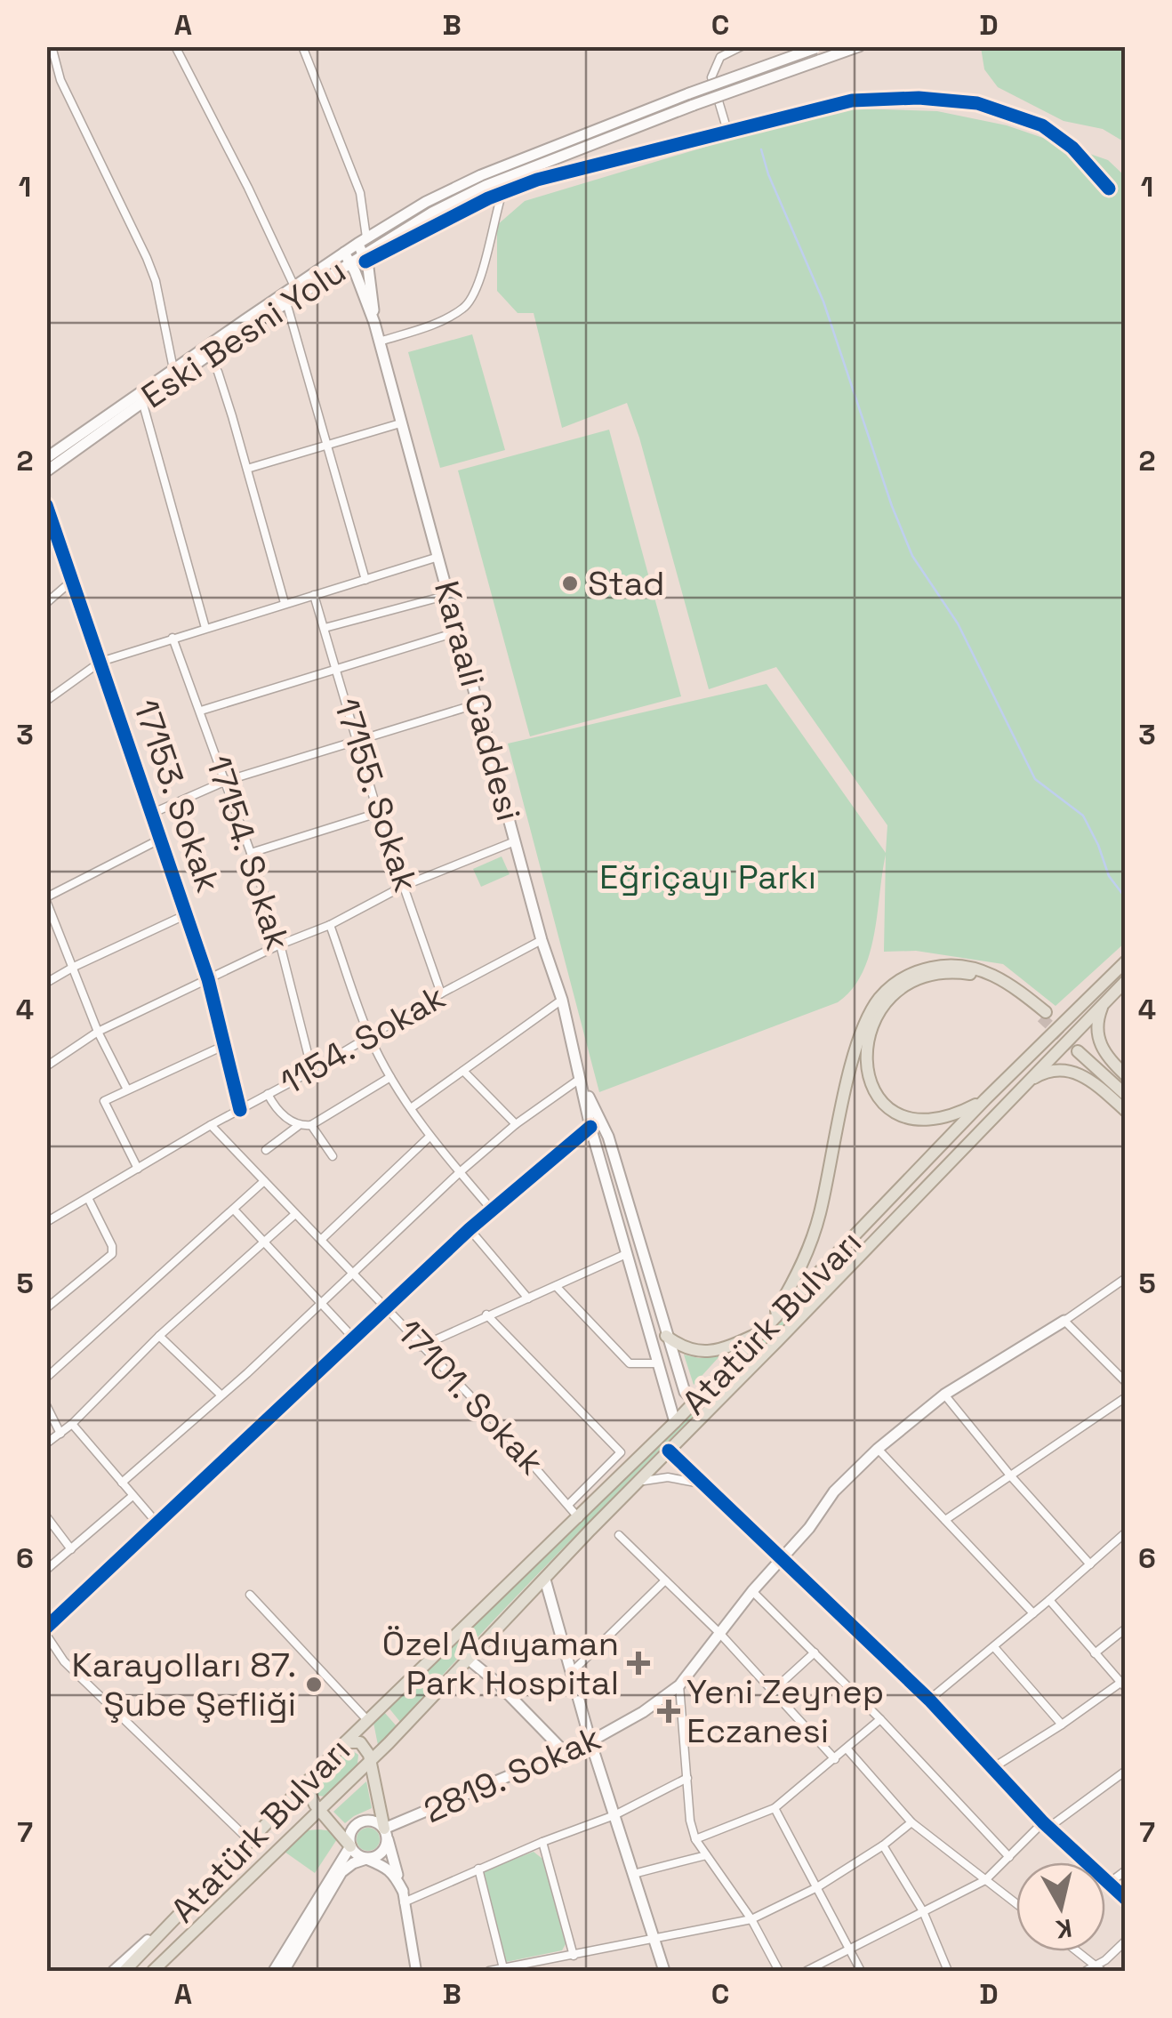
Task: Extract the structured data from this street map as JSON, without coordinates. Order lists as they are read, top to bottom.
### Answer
{
  "streets": {
    "highway": ["Atatürk Bulvarı"],
    "main road": ["Eski Besni Yolu", "Karaali Caddesi", "2819. Sokak"],
    "street": [
      "17155. Sokak",
      "17153. Sokak",
      "17154. Sokak",
      "1154. Sokak",
      "17101. Sokak"
    ]
  },
  "crossings": [
    ["Karaali Caddesi", "1154. Sokak"],
    ["Karaali Caddesi", "Atatürk Bulvarı"],
    ["17155. Sokak", "1154. Sokak"],
    ["17153. Sokak", "1154. Sokak"],
    ["17154. Sokak", "1154. Sokak"],
    ["1154. Sokak", "17101. Sokak"],
    ["Atatürk Bulvarı", "17101. Sokak"]
  ],
  "parks": ["Eğriçayı Parkı"],
  "places": {
    "other": ["Stad", "Karayolları 87. Şube Şefliği"],
    "health": ["Özel Adıyaman Park Hospital", "Yeni Zeynep Eczanesi"]
  },
  "north": "bottom",
  "grid": {
    "columns": [
      "A",
      "B",
      "C",
      "D"
    ],
    "rows": [
      "1",
      "2",
      "3",
      "4",
      "5",
      "6",
      "7"
    ]
  }
}
